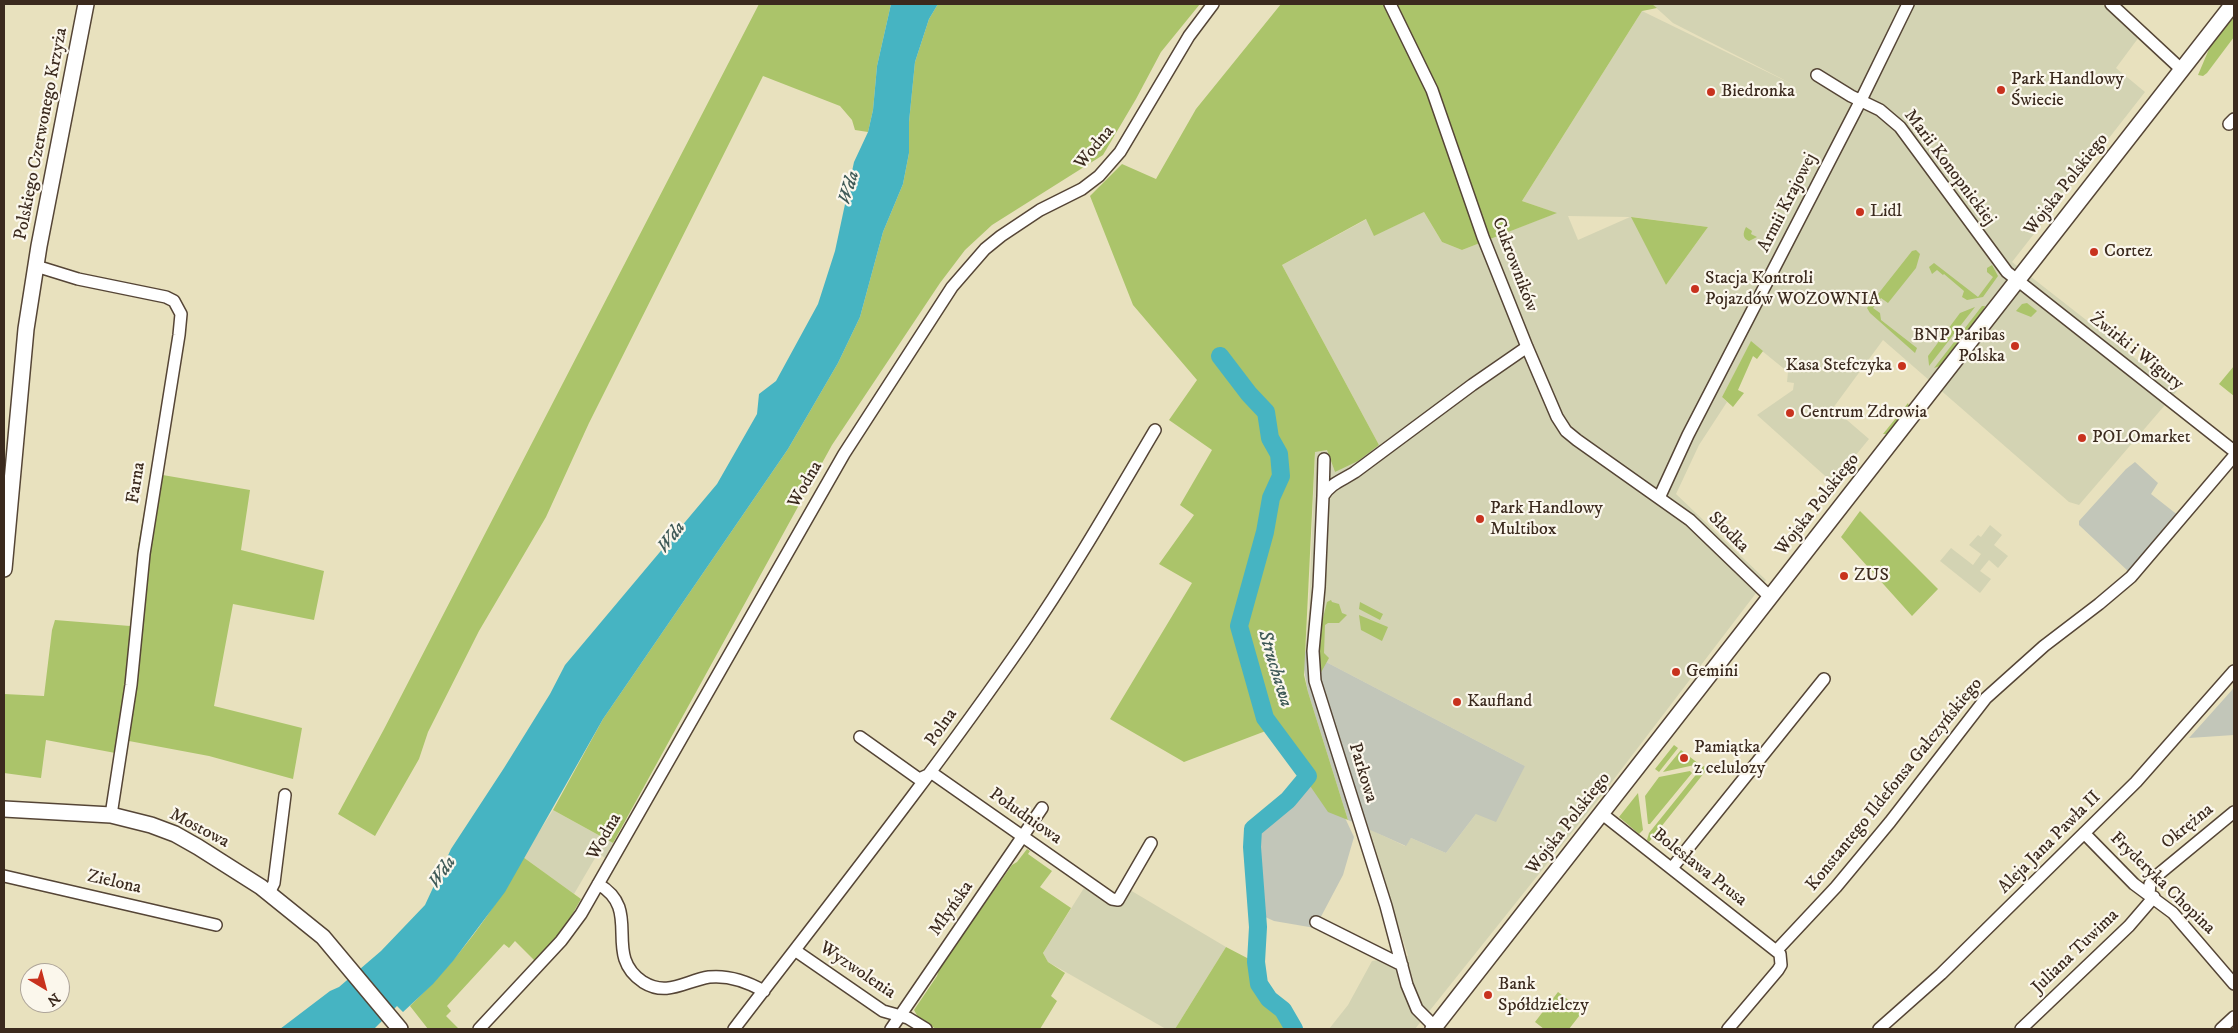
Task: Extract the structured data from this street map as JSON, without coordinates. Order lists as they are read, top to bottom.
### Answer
{
  "streets": {
    "street": [
      "Polskiego Czerwonego Krzyża",
      "Wodna",
      "Marii Konopnickiej",
      "Wojska Polskiego",
      "Armii Krajowej",
      "Cukrowników",
      "Żwirki i Wigury",
      "Farna",
      "Słodka",
      "Polna",
      "Parkowa",
      "Konstantego Ildefonsa Gałczyńskiego",
      "Południowa",
      "Okrężna",
      "Mostowa",
      "Aleja Jana Pawła II",
      "Bolesława Prusa",
      "Zielona",
      "Fryderyka Chopina",
      "Młyńska",
      "Juliana Tuwima",
      "Wyzwolenia"
    ]
  },
  "crossings": [
    ["Polskiego Czerwonego Krzyża", "Farna"],
    ["Marii Konopnickiej", "Wojska Polskiego"],
    ["Marii Konopnickiej", "Armii Krajowej"],
    ["Marii Konopnickiej", "Żwirki i Wigury"],
    ["Wojska Polskiego", "Żwirki i Wigury"],
    ["Wojska Polskiego", "Słodka"],
    ["Wojska Polskiego", "Parkowa"],
    ["Wojska Polskiego", "Bolesława Prusa"],
    ["Armii Krajowej", "Cukrowników"],
    ["Armii Krajowej", "Słodka"],
    ["Cukrowników", "Słodka"],
    ["Farna", "Mostowa"],
    ["Polna", "Południowa"],
    ["Polna", "Wyzwolenia"],
    ["Konstantego Ildefonsa Gałczyńskiego", "Bolesława Prusa"],
    ["Południowa", "Młyńska"],
    ["Okrężna", "Fryderyka Chopina"],
    ["Okrężna", "Juliana Tuwima"],
    ["Aleja Jana Pawła II", "Fryderyka Chopina"],
    ["Fryderyka Chopina", "Juliana Tuwima"],
    ["Młyńska", "Wyzwolenia"]
  ],
  "water": ["Wda", "Struchawa"],
  "places": [
    "Park Handlowy Świecie",
    "Biedronka",
    "Lidl",
    "Cortez",
    "Stacja Kontroli Pojazdów WOZOWNIA",
    "BNP Paribas Polska",
    "Kasa Stefczyka",
    "Centrum Zdrowia",
    "POLOmarket",
    "Park Handlowy Multibox",
    "ZUS",
    "Gemini",
    "Kaufland",
    "Pamiątka z celulozy",
    "Bank Spółdzielczy"
  ],
  "north": "bottom right"
}
